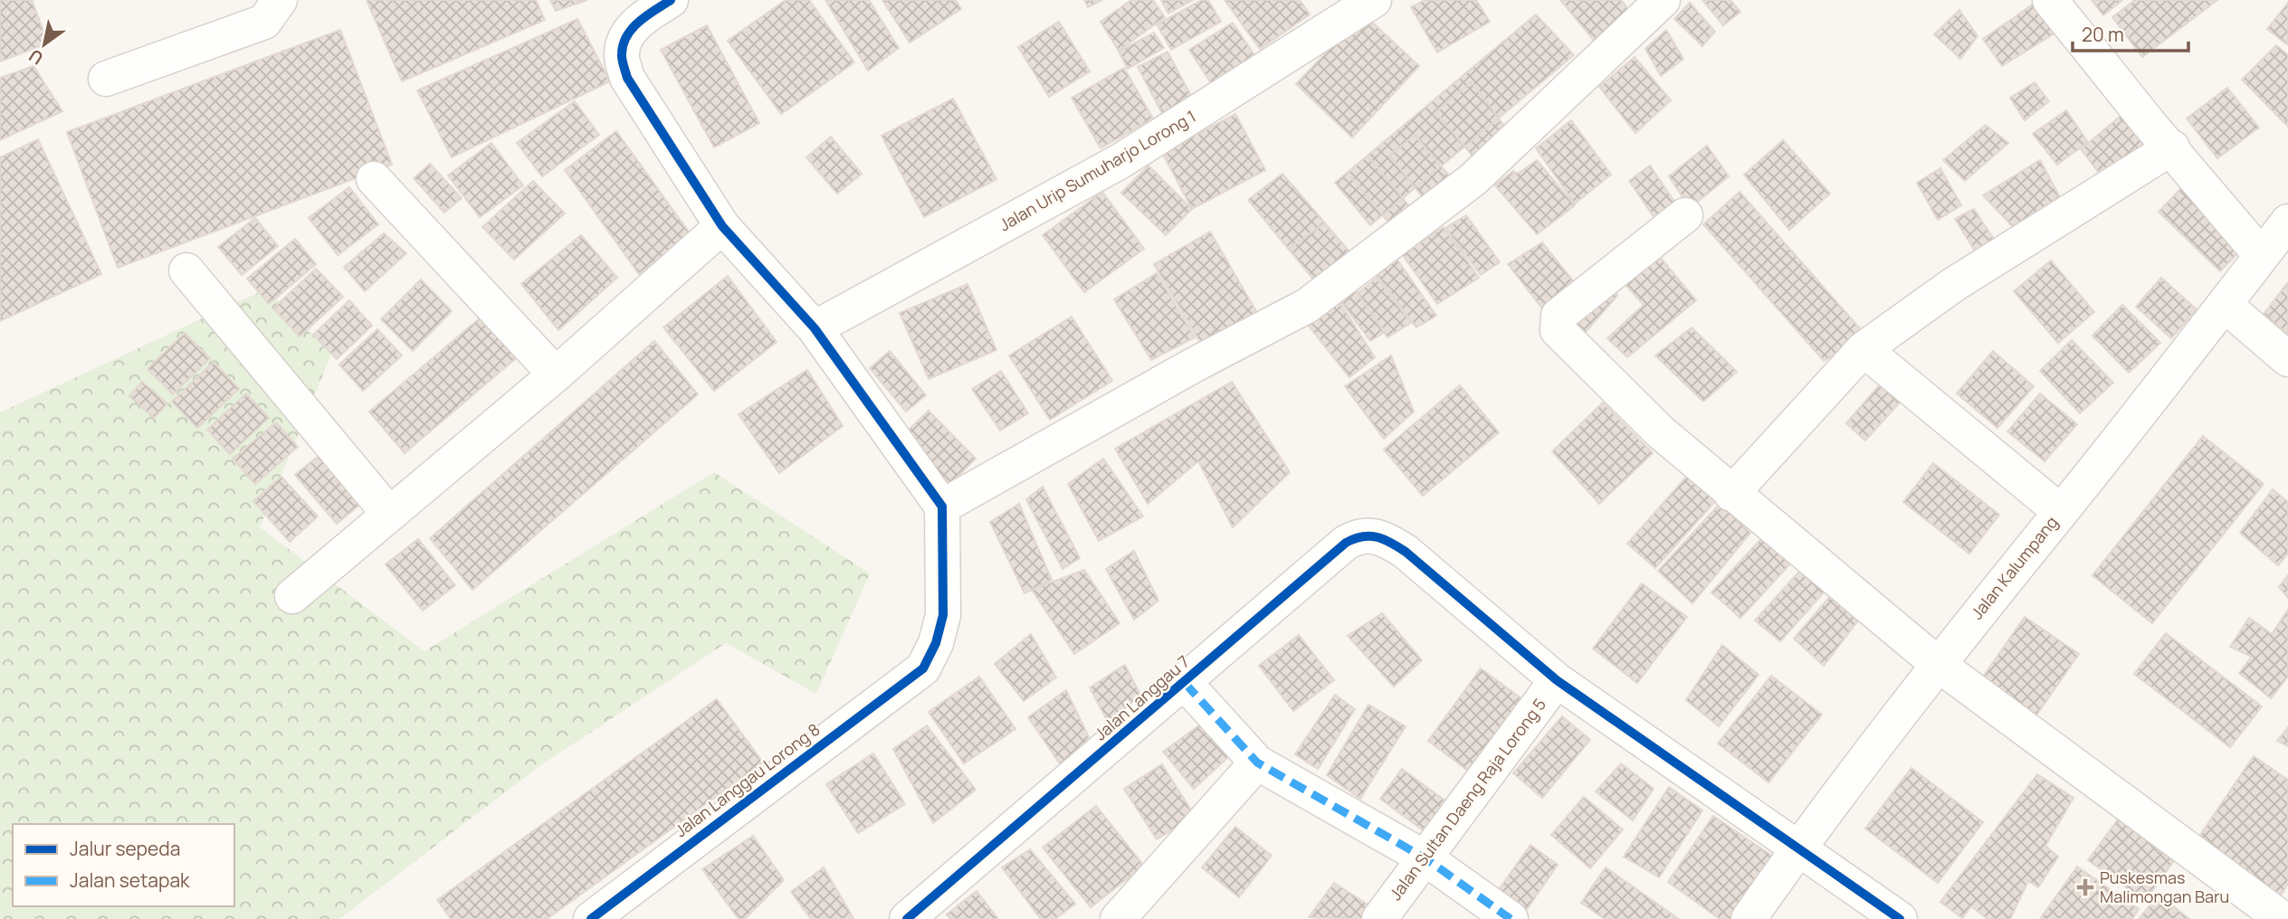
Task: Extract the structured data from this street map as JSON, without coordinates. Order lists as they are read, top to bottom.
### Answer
{
  "streets": {
    "street": [
      "Jalan Urip Sumuharjo Lorong 1",
      "Jalan Kalumpang",
      "Jalan Langgau 7",
      "Jalan Langgau Lorong 8",
      "Jalan Sultan Daeng Raja Lorong 5"
    ]
  },
  "crossings": [
    ["Jalan Kalumpang", "Jalan Langgau 7"],
    ["Jalan Langgau 7", "Jalan Sultan Daeng Raja Lorong 5"]
  ],
  "places": {
    "health": ["Puskesmas Malimongan Baru"]
  },
  "legend": ["Jalur sepeda", "Jalan setapak"],
  "scale_bar": "20 m",
  "north": "bottom left"
}
